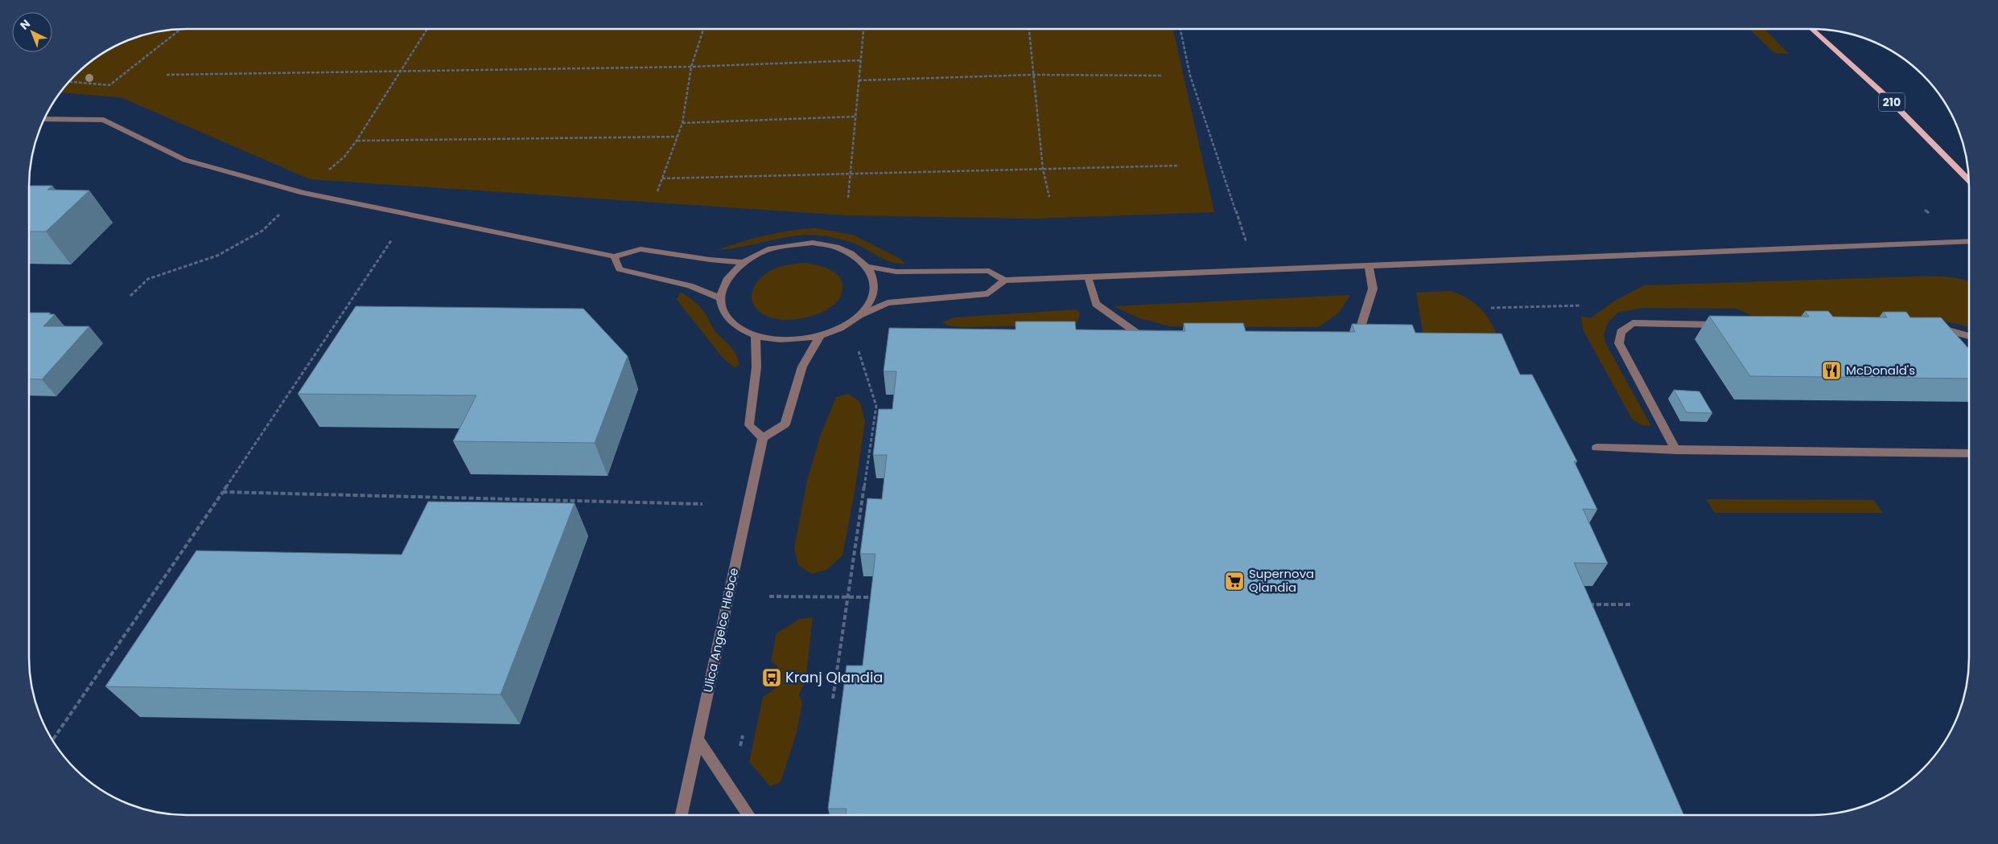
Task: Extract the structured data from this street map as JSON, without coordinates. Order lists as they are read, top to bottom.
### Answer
{
  "streets": {
    "main road": ["210"],
    "street": ["Ulica Angelce Hlebce"]
  },
  "places": {
    "restaurant": ["McDonald's"],
    "supermarket": ["Supernova Qlandia"],
    "bus stop": ["Kranj Qlandia"]
  },
  "north": "top left"
}
